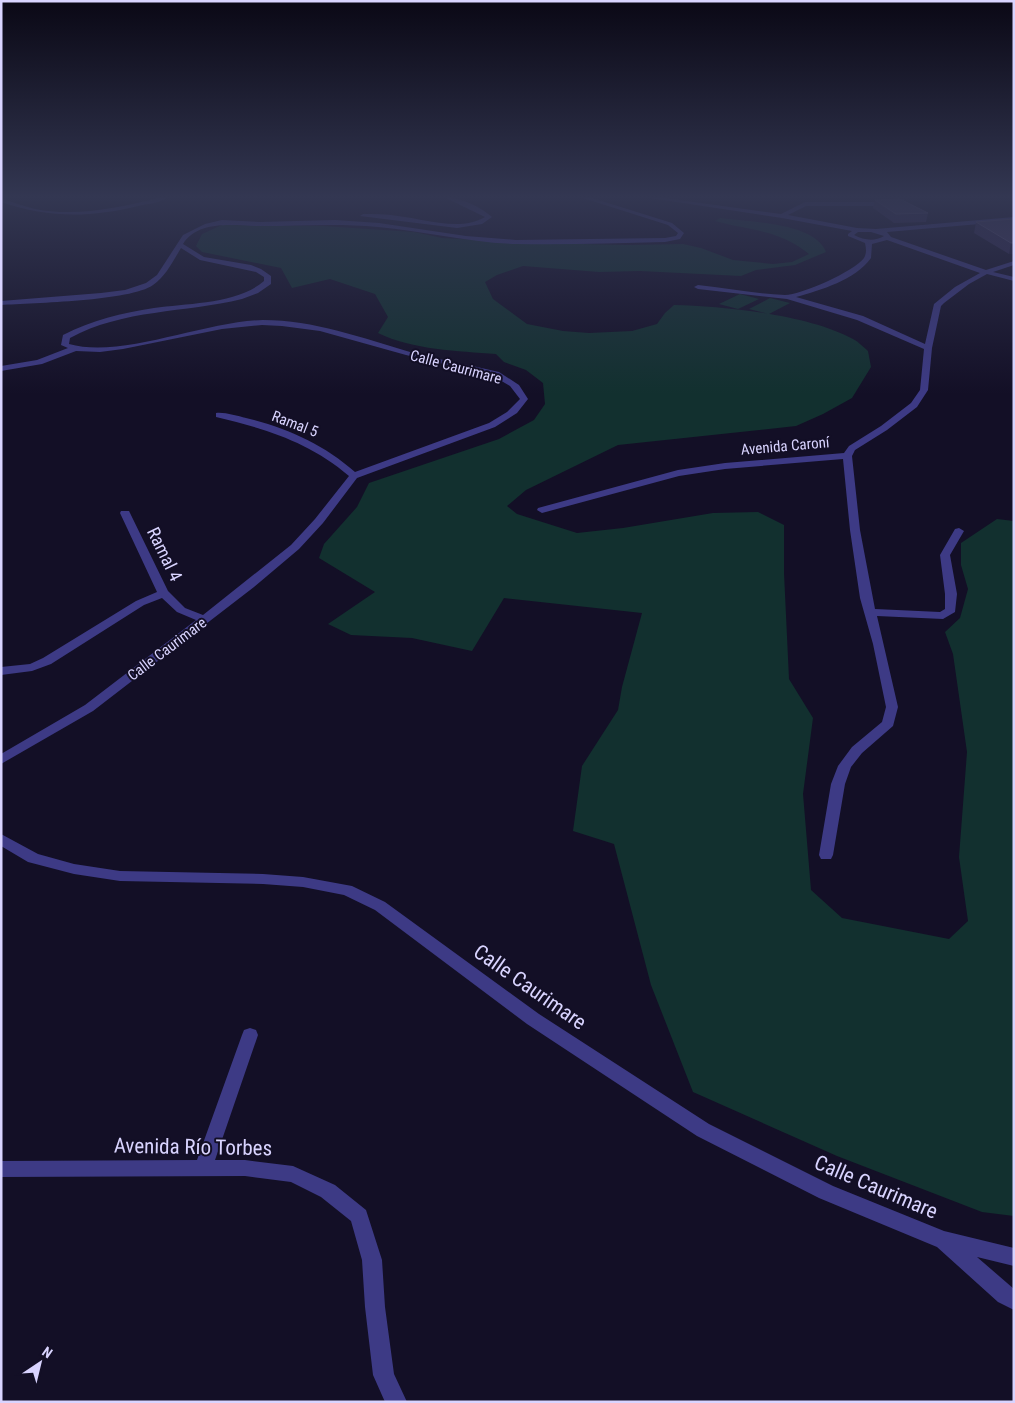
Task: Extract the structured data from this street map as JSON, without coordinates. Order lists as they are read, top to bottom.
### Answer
{
  "streets": {
    "street": [
      "Calle Caurimare",
      "Ramal 5",
      "Avenida Caroní",
      "Ramal 4",
      "Avenida Río Torbes"
    ]
  },
  "crossings": [
    ["Calle Caurimare", "Ramal 5"],
    ["Calle Caurimare", "Ramal 4"]
  ],
  "north": "top right"
}
